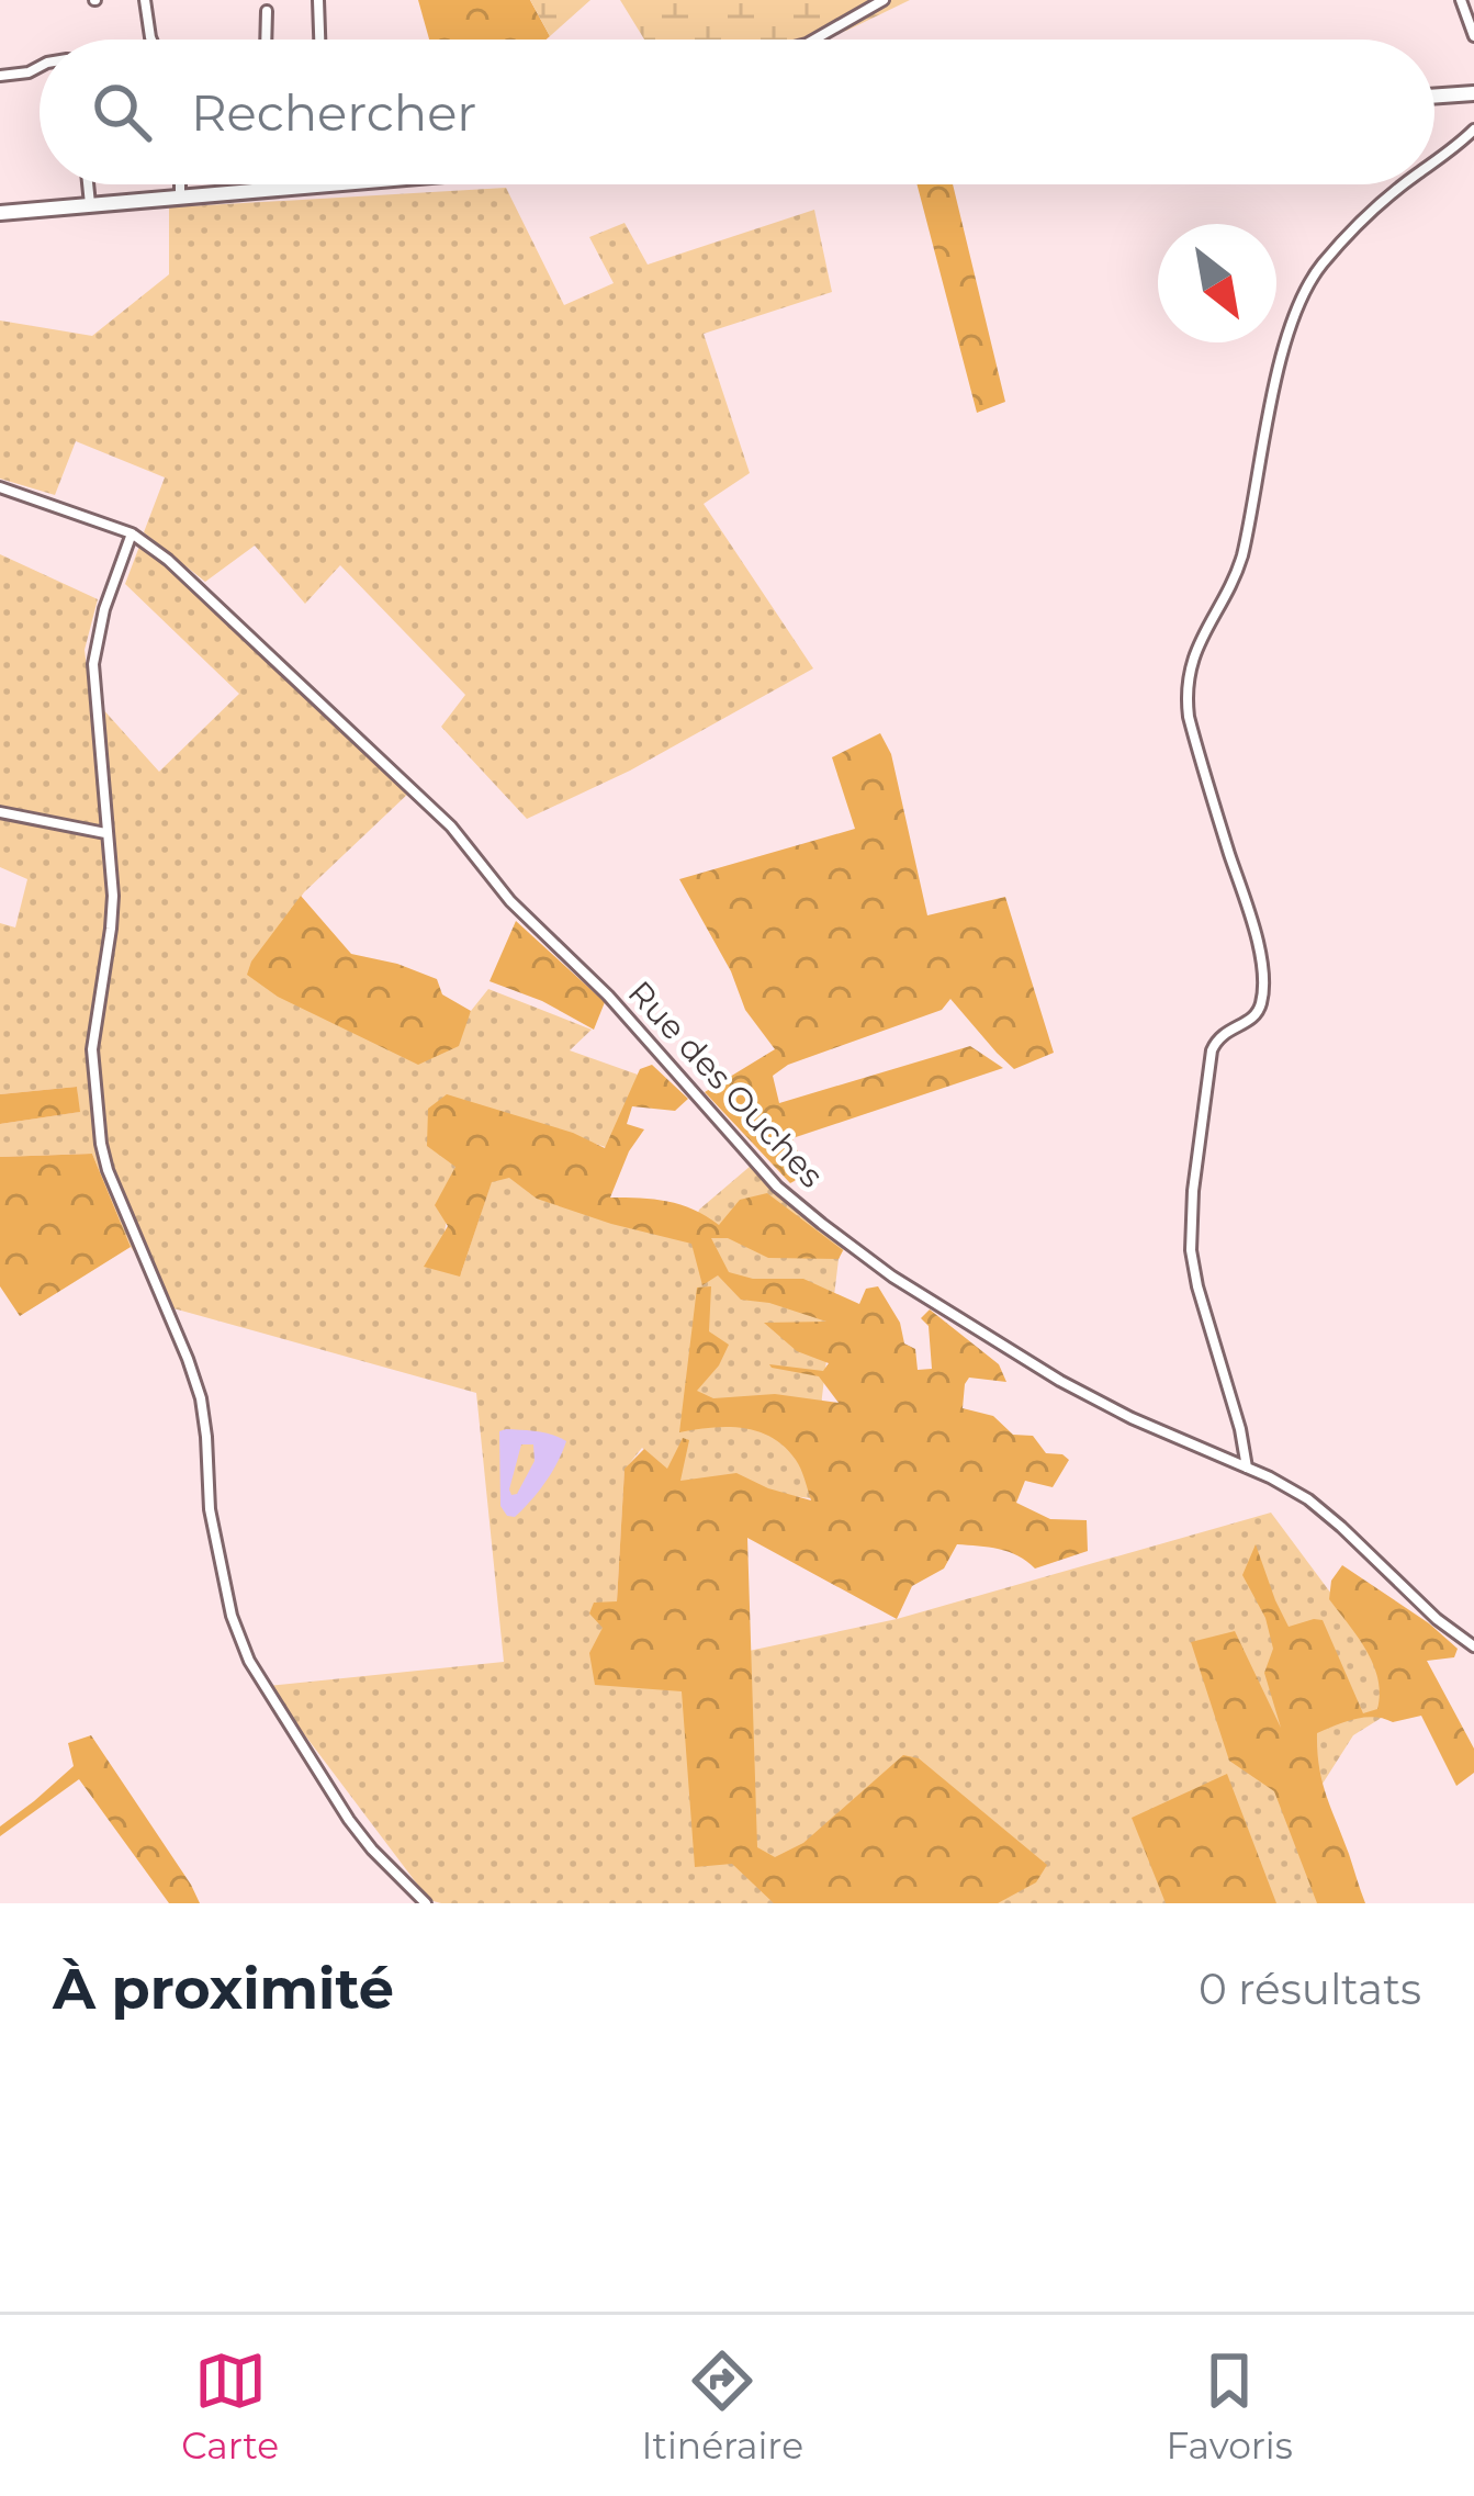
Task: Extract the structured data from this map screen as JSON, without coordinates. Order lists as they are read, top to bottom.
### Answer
{
  "streets": {
    "street": ["Rue des Ouches"]
  },
  "north": "bottom right",
  "page": {
    "search": "Rechercher",
    "heading": ["À proximité", "0 résultats"],
    "nav": ["Carte", "Itinéraire", "Favoris"]
  }
}
